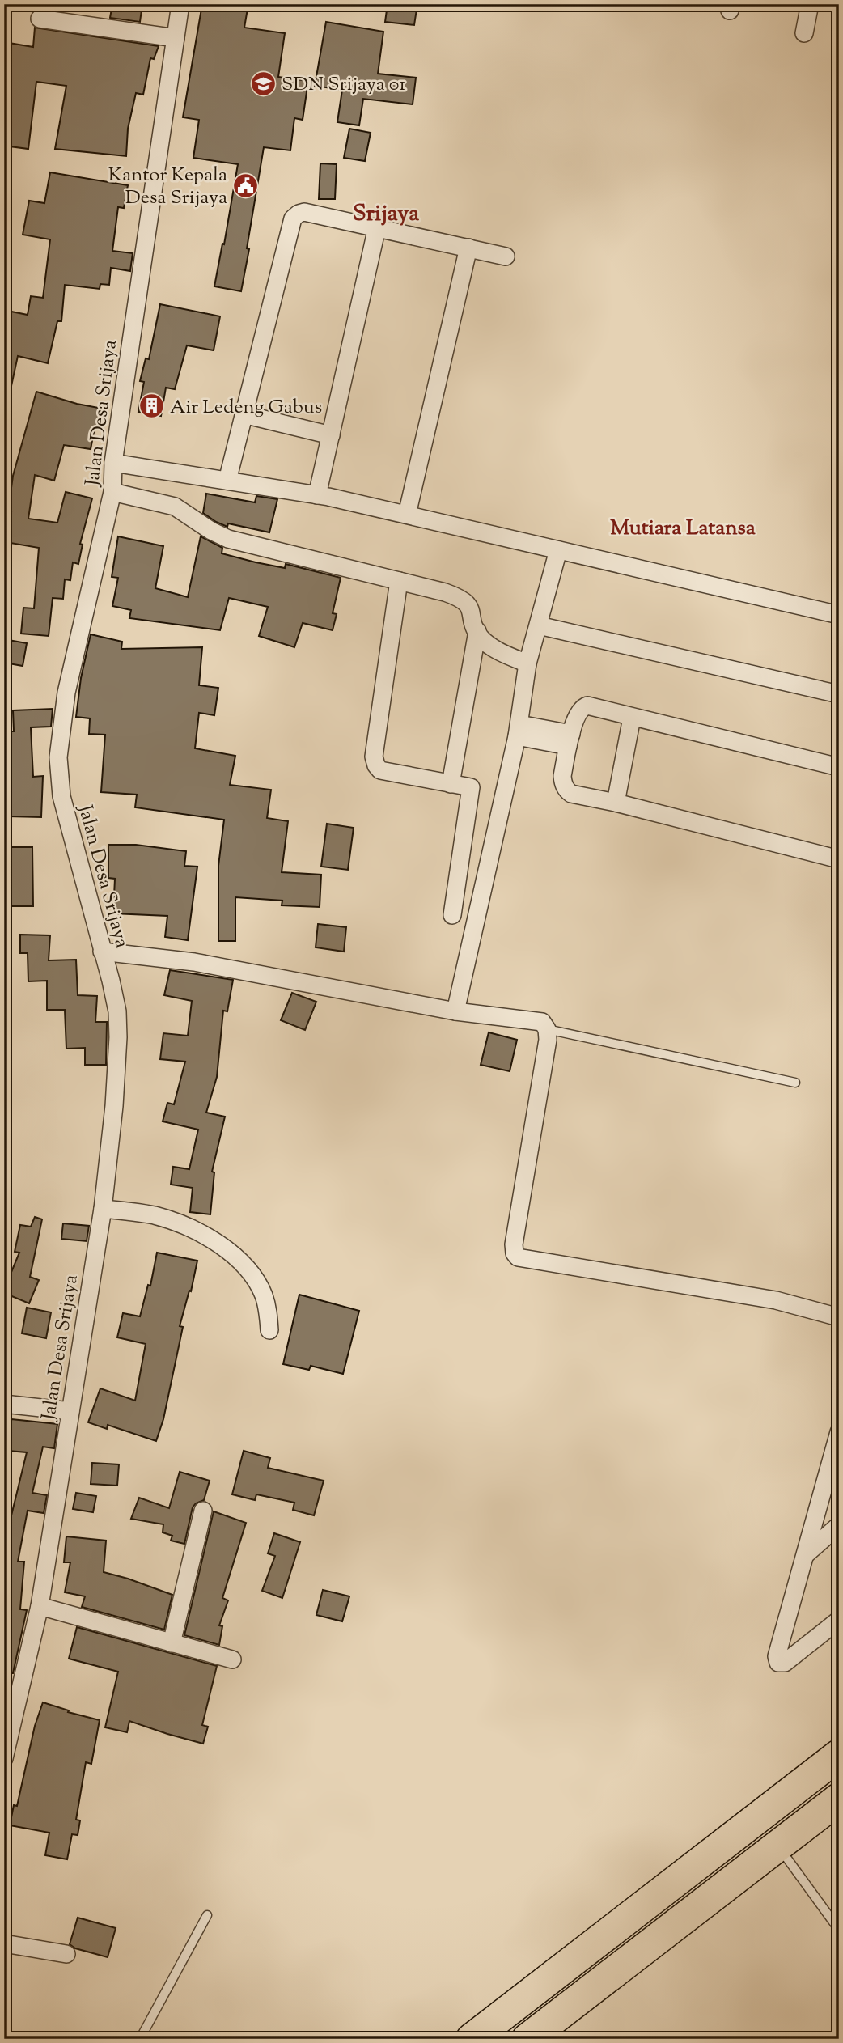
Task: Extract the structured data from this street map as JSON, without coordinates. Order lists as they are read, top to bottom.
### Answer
{
  "streets": {
    "street": ["Jalan Desa Srijaya"]
  },
  "districts": ["Srijaya", "Mutiara Latansa"],
  "places": {
    "school or university": ["SDN Srijaya 01"],
    "public building": ["Kantor Kepala Desa Srijaya"],
    "building": ["Air Ledeng Gabus"]
  }
}
